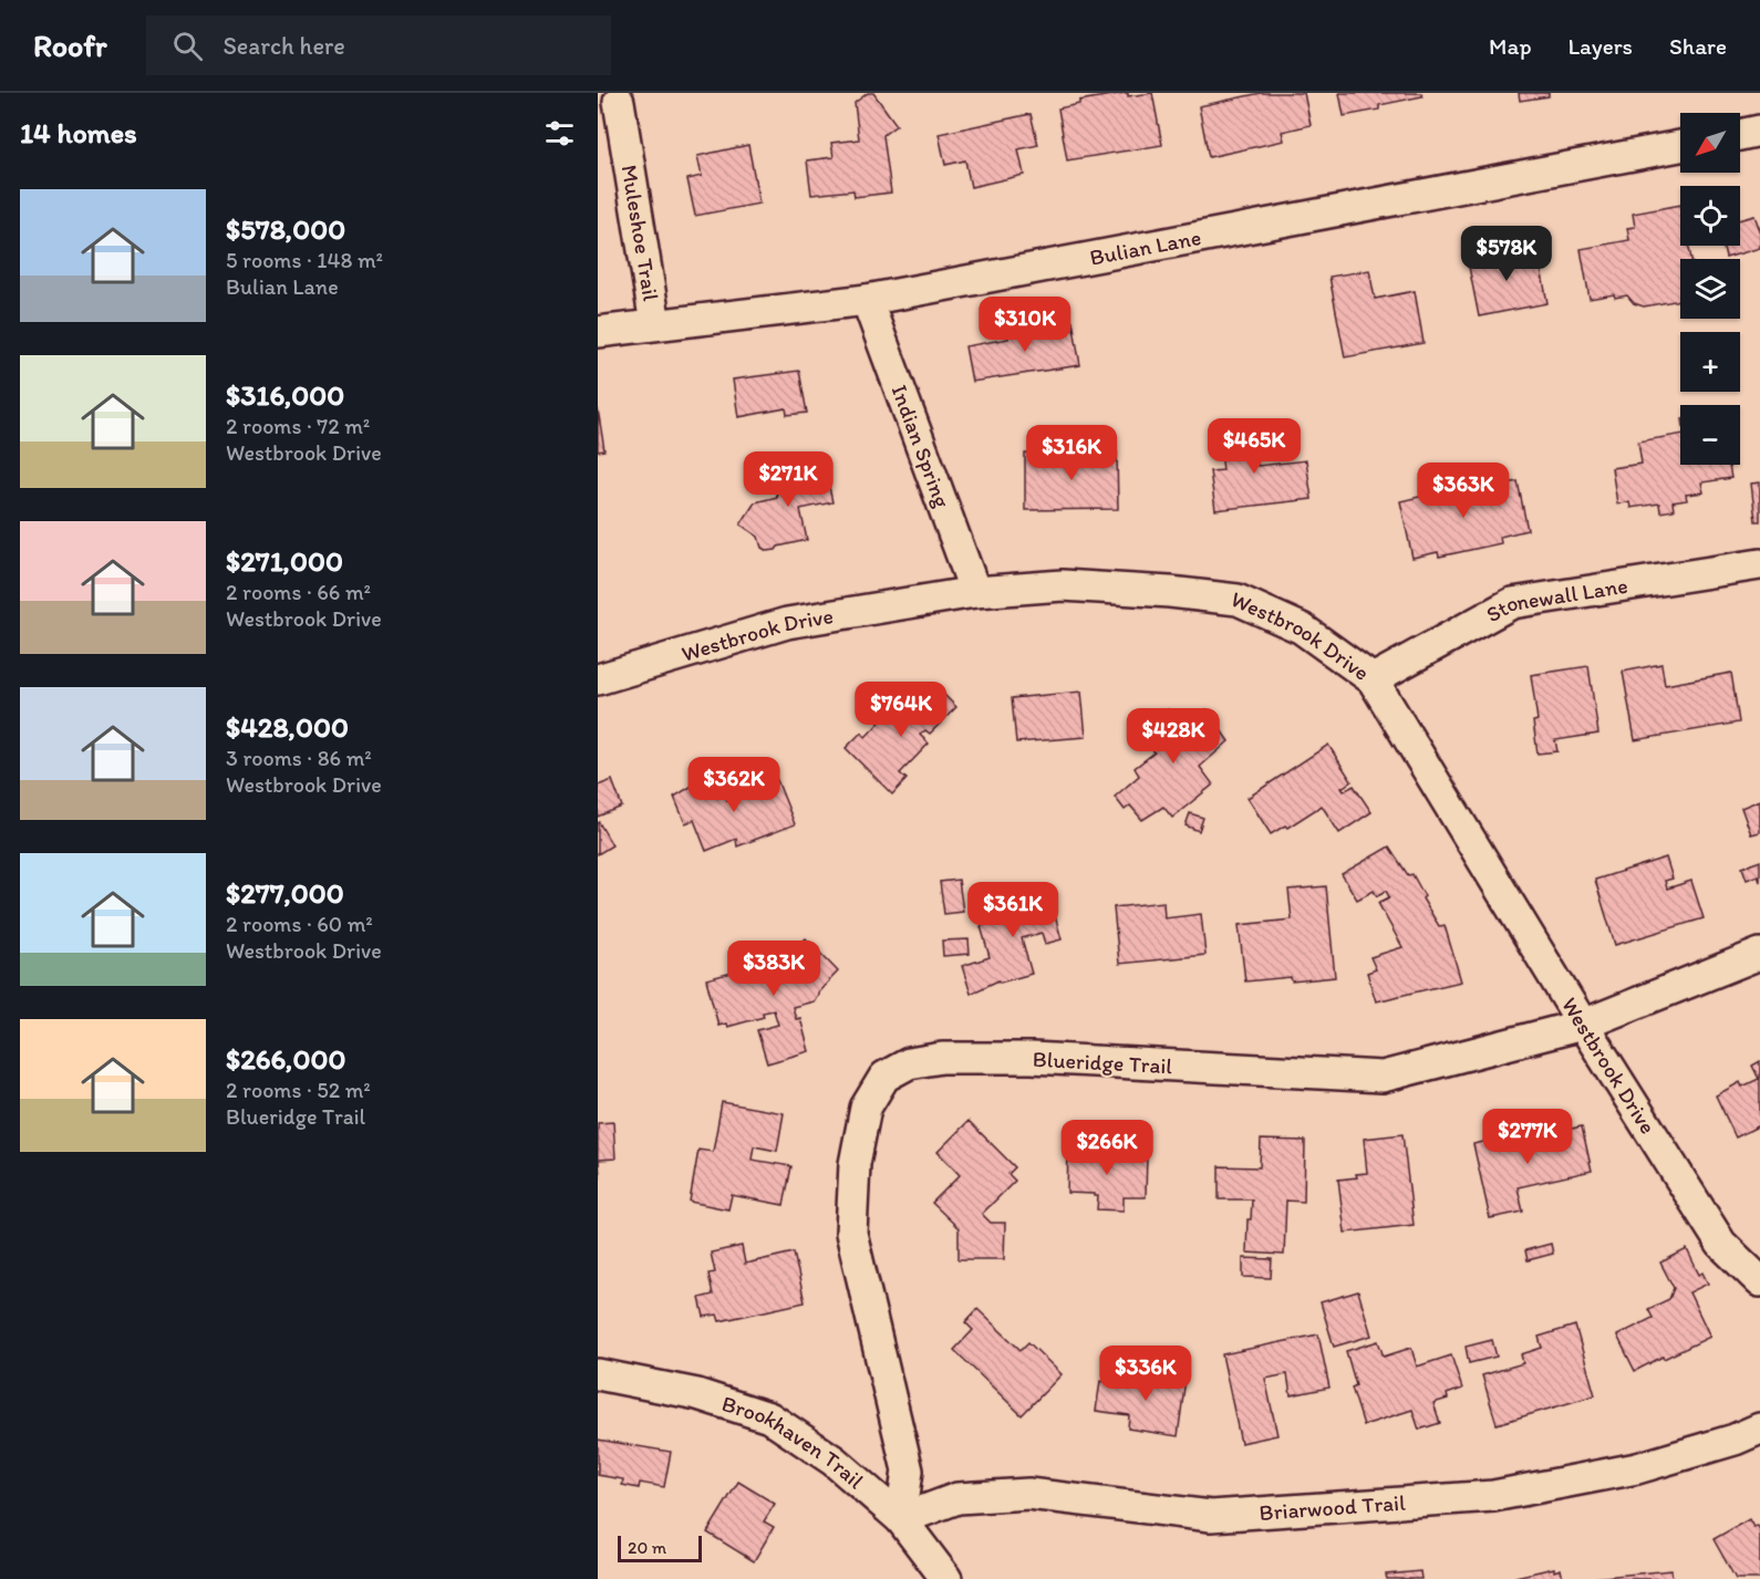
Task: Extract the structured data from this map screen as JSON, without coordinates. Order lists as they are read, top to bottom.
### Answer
{
  "streets": {
    "street": [
      "Muleshoe Trail",
      "Bulian Lane",
      "Indian Spring",
      "Stonewall Lane",
      "Westbrook Drive",
      "Blueridge Trail",
      "Brookhaven Trail",
      "Briarwood Trail"
    ]
  },
  "crossings": [
    ["Muleshoe Trail", "Bulian Lane"],
    ["Bulian Lane", "Indian Spring"],
    ["Indian Spring", "Westbrook Drive"],
    ["Stonewall Lane", "Westbrook Drive"],
    ["Westbrook Drive", "Blueridge Trail"],
    ["Blueridge Trail", "Brookhaven Trail"],
    ["Blueridge Trail", "Briarwood Trail"],
    ["Brookhaven Trail", "Briarwood Trail"]
  ],
  "scale_bar": "20 m",
  "north": "bottom left",
  "page": {
    "header": "Roofr",
    "search": "Search here",
    "nav": ["Map", "Layers", "Share"],
    "heading": "14 homes",
    "map_buttons": ["+", "−"],
    "list": [
      {
        "name": "$578,000",
        "note": "5 rooms · 148 m² · Bulian Lane"
      },
      {
        "name": "$316,000",
        "note": "2 rooms · 72 m² · Westbrook Drive"
      },
      {
        "name": "$271,000",
        "note": "2 rooms · 66 m² · Westbrook Drive"
      },
      {
        "name": "$428,000",
        "note": "3 rooms · 86 m² · Westbrook Drive"
      },
      {
        "name": "$277,000",
        "note": "2 rooms · 60 m² · Westbrook Drive"
      },
      {
        "name": "$266,000",
        "note": "2 rooms · 52 m² · Blueridge Trail"
      }
    ],
    "price": [
      "$578K",
      "$310K",
      "$465K",
      "$316K",
      "$271K",
      "$363K",
      "$764K",
      "$428K",
      "$362K",
      "$361K",
      "$383K",
      "$277K",
      "$266K",
      "$336K"
    ],
    "scale": "20 m"
  }
}
